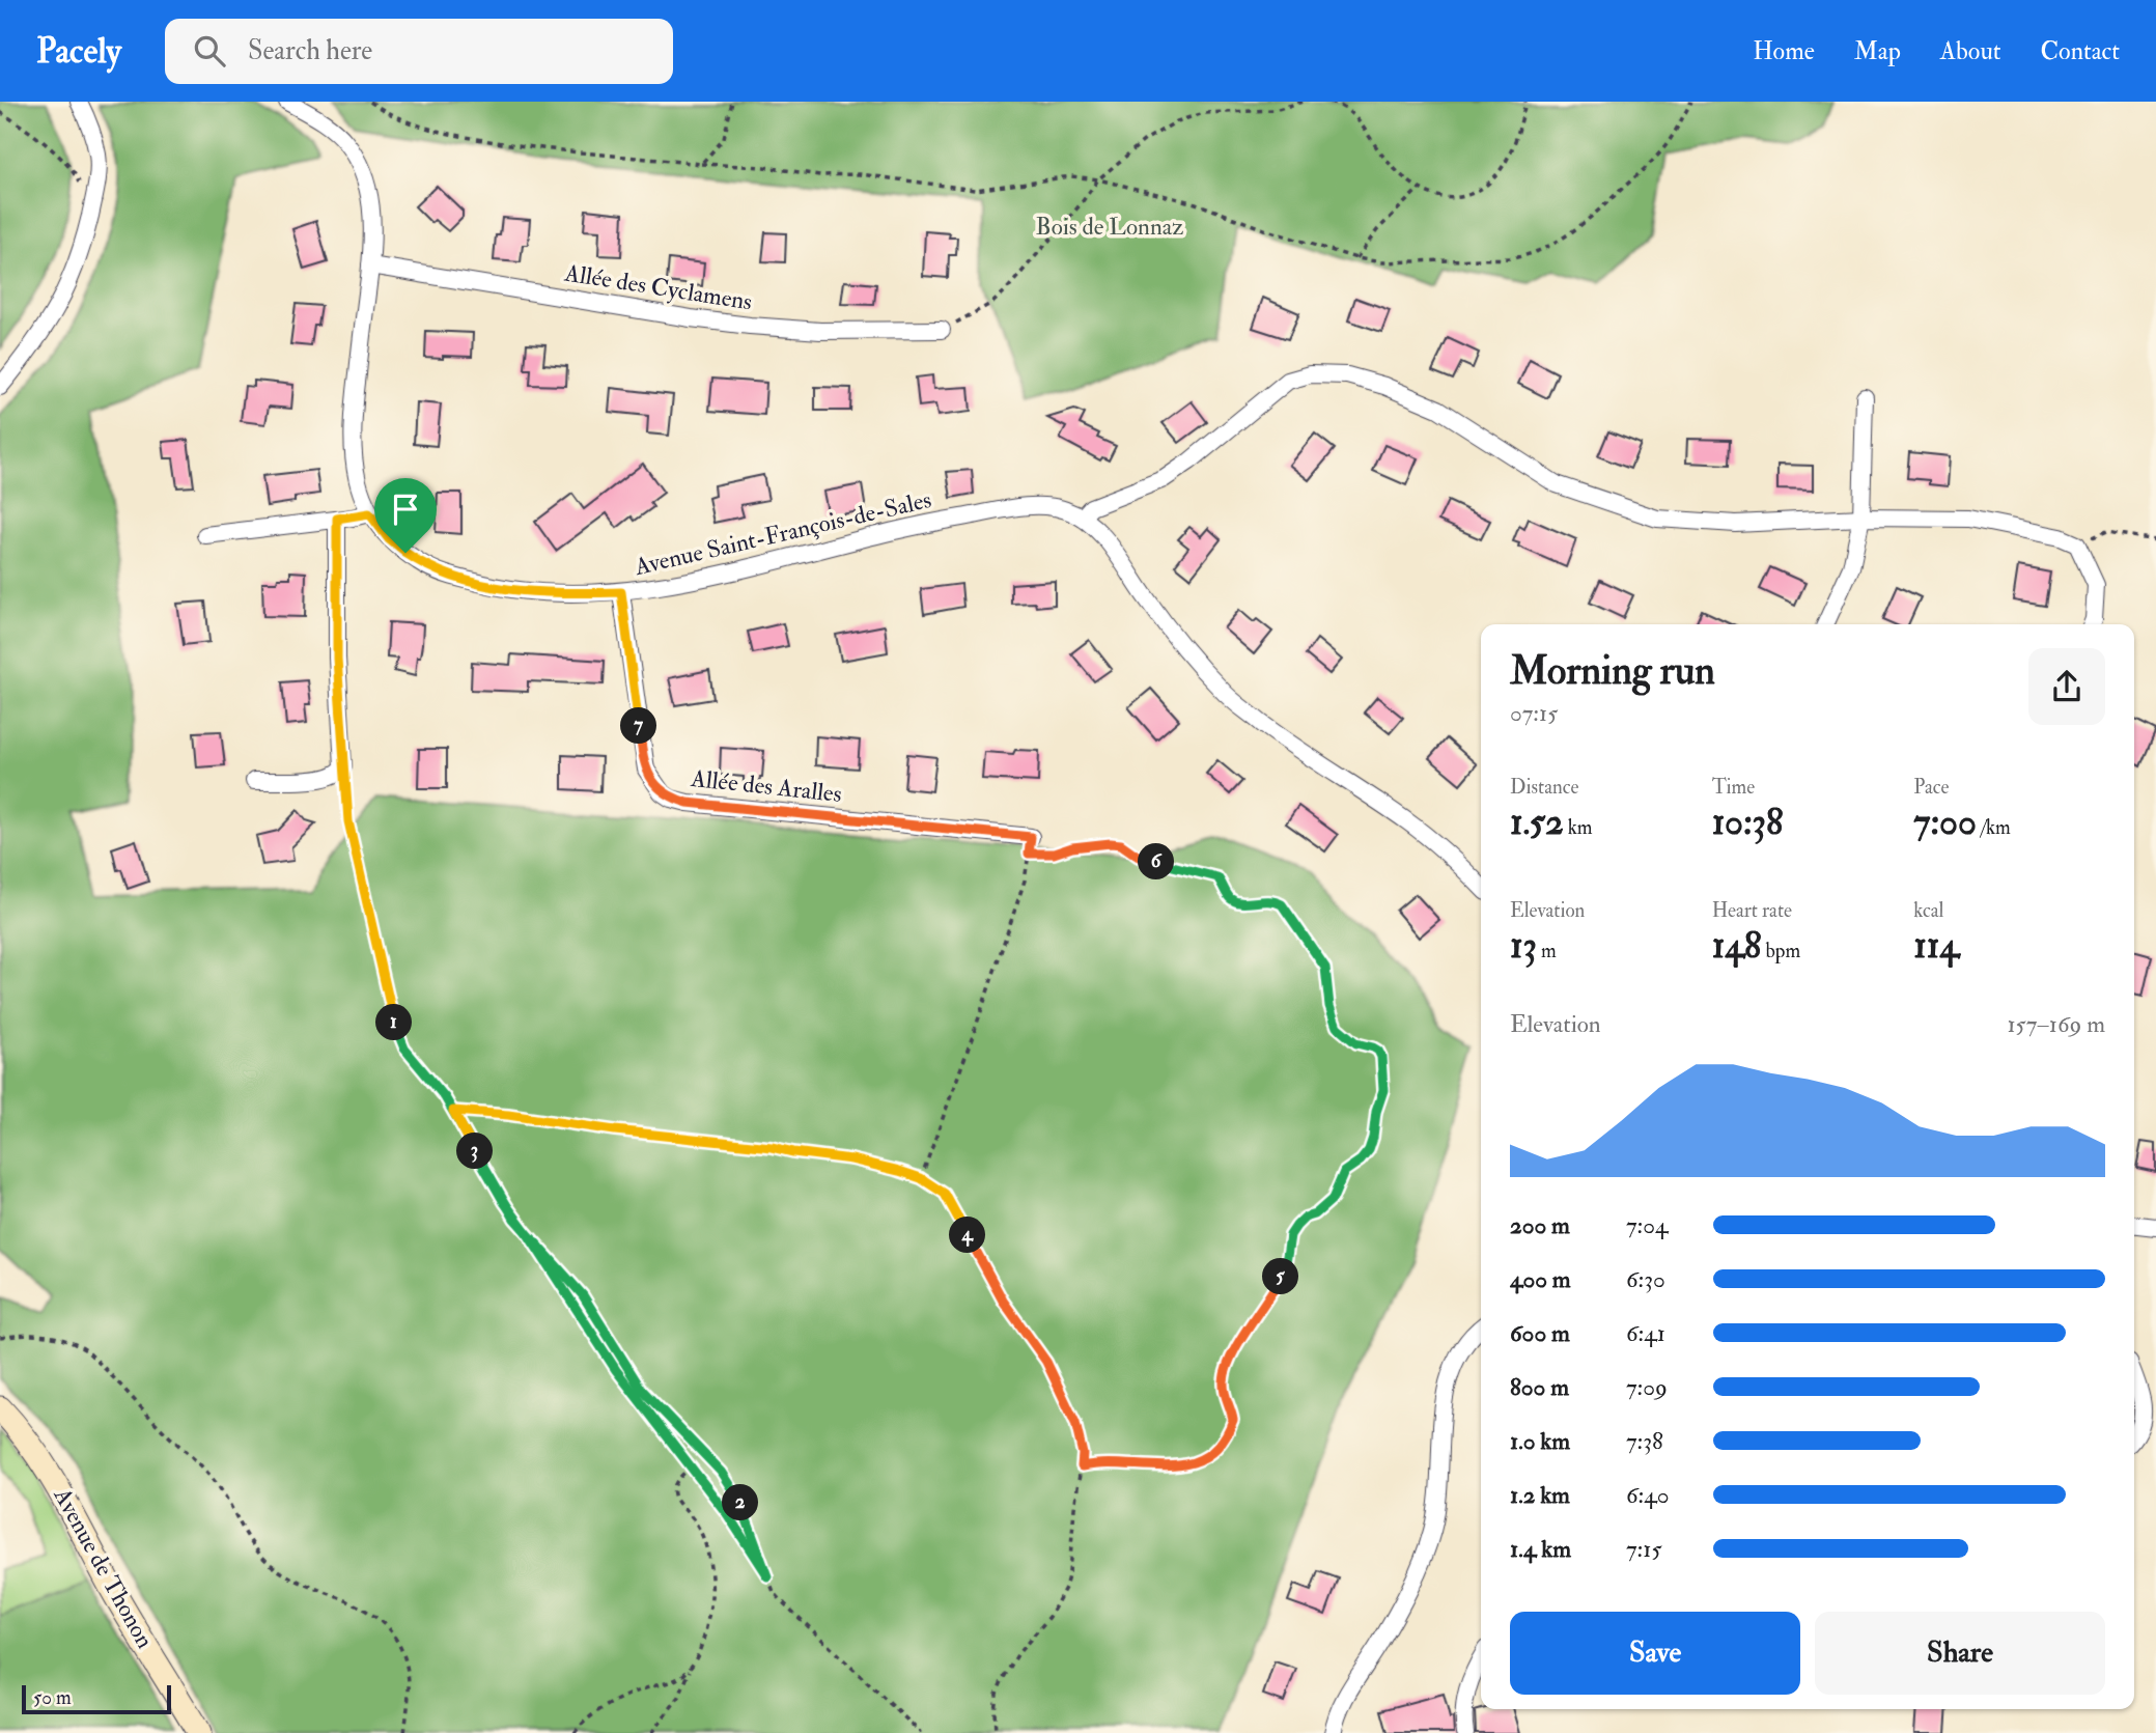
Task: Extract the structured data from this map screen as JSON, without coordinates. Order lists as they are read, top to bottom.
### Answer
{
  "streets": {
    "main road": ["Avenue de Thonon"],
    "street": ["Allée des Cyclamens", "Avenue Saint-François-de-Sales", "Allée des Aralles"]
  },
  "crossings": [
    ["Allée des Cyclamens", "Avenue Saint-François-de-Sales"],
    ["Avenue Saint-François-de-Sales", "Allée des Aralles"]
  ],
  "parks": ["Bois de Lonnaz"],
  "scale_bar": "50 m",
  "page": {
    "header": "Pacely",
    "search": "Search here",
    "nav": [
      "Home",
      "Map",
      "About",
      "Contact"
    ],
    "heading": ["Morning run", "07:15"],
    "pins": [
      "7",
      "6",
      "1",
      "3",
      "4",
      "5",
      "2"
    ],
    "stats": [
      ["Distance", "1.52 km"],
      ["Time", "10:38"],
      ["Pace", "7:00 /km"],
      ["Elevation", "13 m"],
      ["Heart rate", "148 bpm"],
      ["kcal", "114"]
    ],
    "chart": ["Elevation", "157–169 m"],
    "list": [
      {
        "name": "200 m",
        "note": "7:04"
      },
      {
        "name": "400 m",
        "note": "6:30"
      },
      {
        "name": "600 m",
        "note": "6:41"
      },
      {
        "name": "800 m",
        "note": "7:09"
      },
      {
        "name": "1.0 km",
        "note": "7:38"
      },
      {
        "name": "1.2 km",
        "note": "6:40"
      },
      {
        "name": "1.4 km",
        "note": "7:15"
      }
    ],
    "buttons": ["Save", "Share"],
    "scale": "50 m"
  }
}
